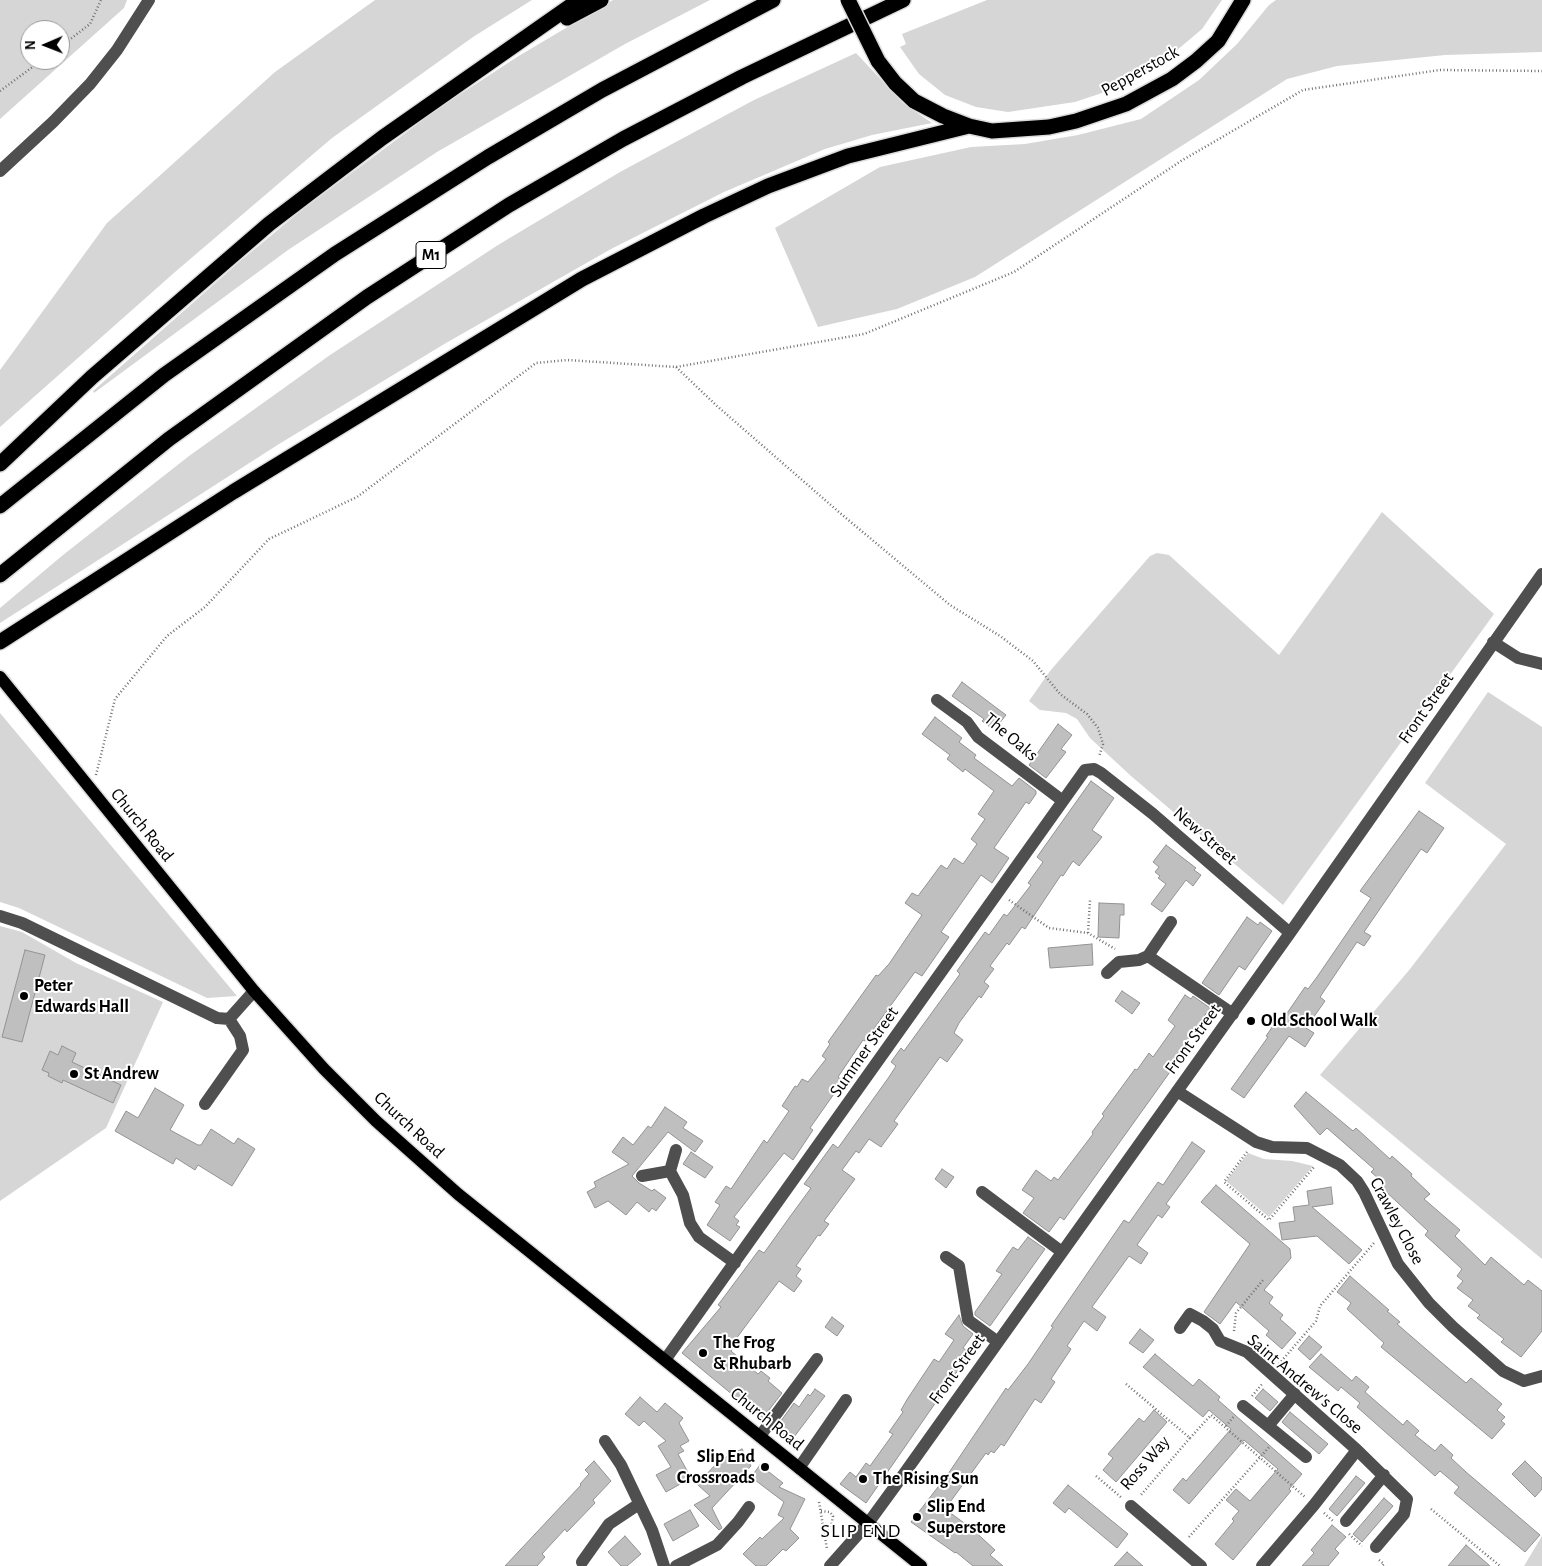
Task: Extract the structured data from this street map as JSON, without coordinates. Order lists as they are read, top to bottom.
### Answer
{
  "streets": {
    "highway": ["Pepperstock", "M1"],
    "main road": ["Church Road"],
    "street": [
      "Front Street",
      "The Oaks",
      "New Street",
      "Summer Street",
      "Crawley Close",
      "Saint Andrew's Close",
      "Ross Way"
    ]
  },
  "crossings": [
    ["Front Street", "Church Road"],
    ["Front Street", "New Street"],
    ["Front Street", "Crawley Close"],
    ["The Oaks", "Summer Street"],
    ["Church Road", "Summer Street"],
    ["New Street", "Summer Street"]
  ],
  "districts": ["SLIP END"],
  "places": [
    "Peter Edwards Hall",
    "Old School Walk",
    "St Andrew",
    "The Frog & Rhubarb",
    "Slip End Crossroads",
    "The Rising Sun",
    "Slip End Superstore"
  ],
  "north": "left"
}
